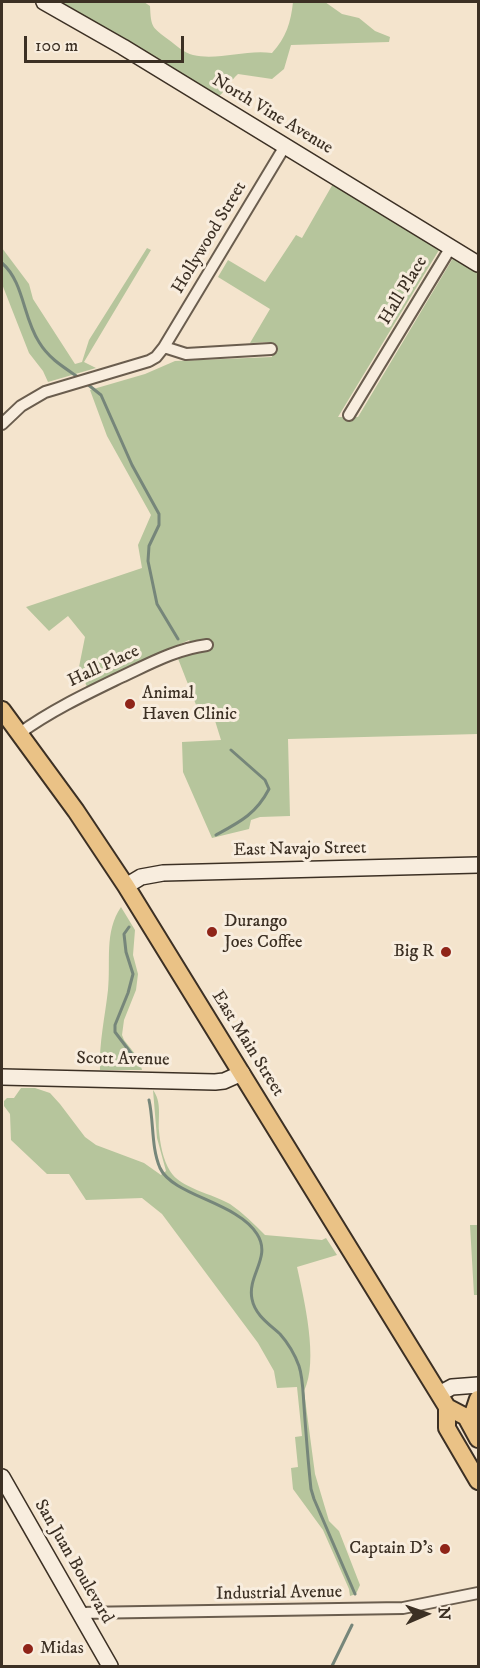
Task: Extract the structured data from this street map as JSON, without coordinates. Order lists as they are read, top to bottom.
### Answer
{
  "streets": {
    "main road": ["East Main Street"],
    "street": [
      "North Vine Avenue",
      "Hollywood Street",
      "Hall Place",
      "East Navajo Street",
      "Scott Avenue",
      "San Juan Boulevard",
      "Industrial Avenue"
    ]
  },
  "crossings": [
    ["North Vine Avenue", "Hollywood Street"],
    ["North Vine Avenue", "Hall Place"],
    ["Hall Place", "East Main Street"],
    ["East Navajo Street", "East Main Street"],
    ["East Main Street", "Scott Avenue"],
    ["San Juan Boulevard", "Industrial Avenue"]
  ],
  "places": [
    "Animal Haven Clinic",
    "Durango Joes Coffee",
    "Big R",
    "Captain D's",
    "Midas"
  ],
  "scale_bar": "100 m",
  "north": "right"
}
